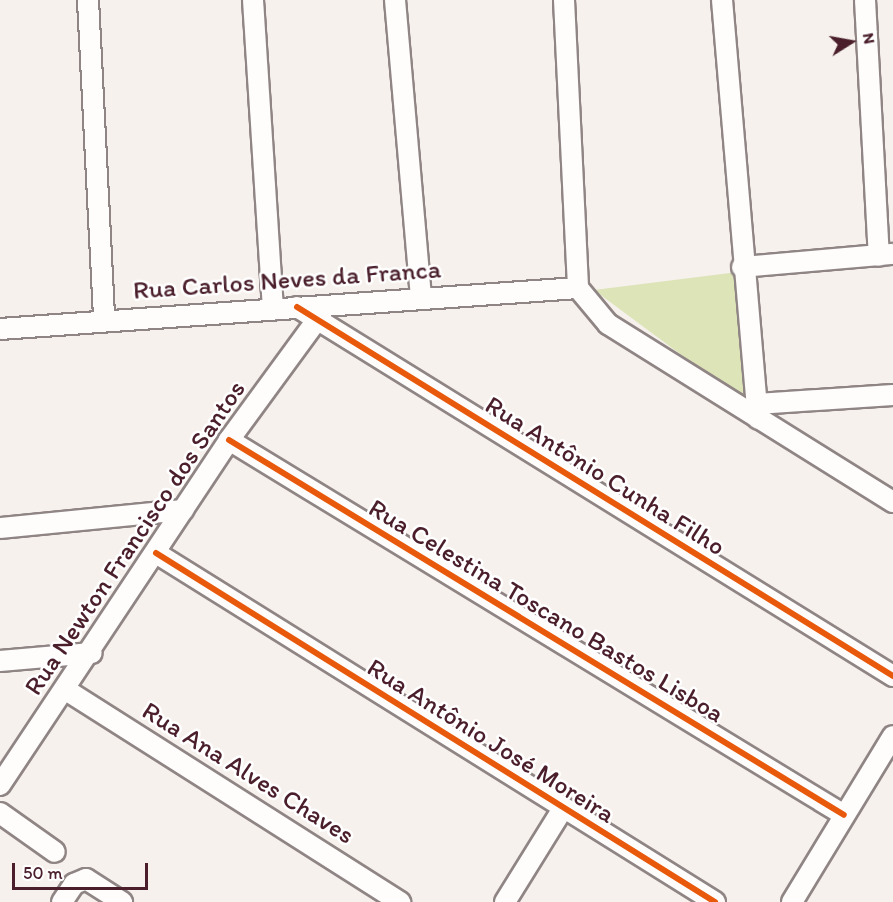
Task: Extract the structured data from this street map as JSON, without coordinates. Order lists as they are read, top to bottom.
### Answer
{
  "streets": {
    "street": [
      "Rua Carlos Neves da Franca",
      "Rua Antônio Cunha Filho",
      "Rua Newton Francisco dos Santos",
      "Rua Celestina Toscano Bastos Lisboa",
      "Rua Antônio José Moreira",
      "Rua Ana Alves Chaves"
    ]
  },
  "crossings": [
    ["Rua Carlos Neves da Franca", "Rua Antônio Cunha Filho"],
    ["Rua Antônio Cunha Filho", "Rua Newton Francisco dos Santos"],
    ["Rua Newton Francisco dos Santos", "Rua Celestina Toscano Bastos Lisboa"],
    ["Rua Newton Francisco dos Santos", "Rua Antônio José Moreira"],
    ["Rua Newton Francisco dos Santos", "Rua Ana Alves Chaves"]
  ],
  "scale_bar": "50 m",
  "north": "right"
}
